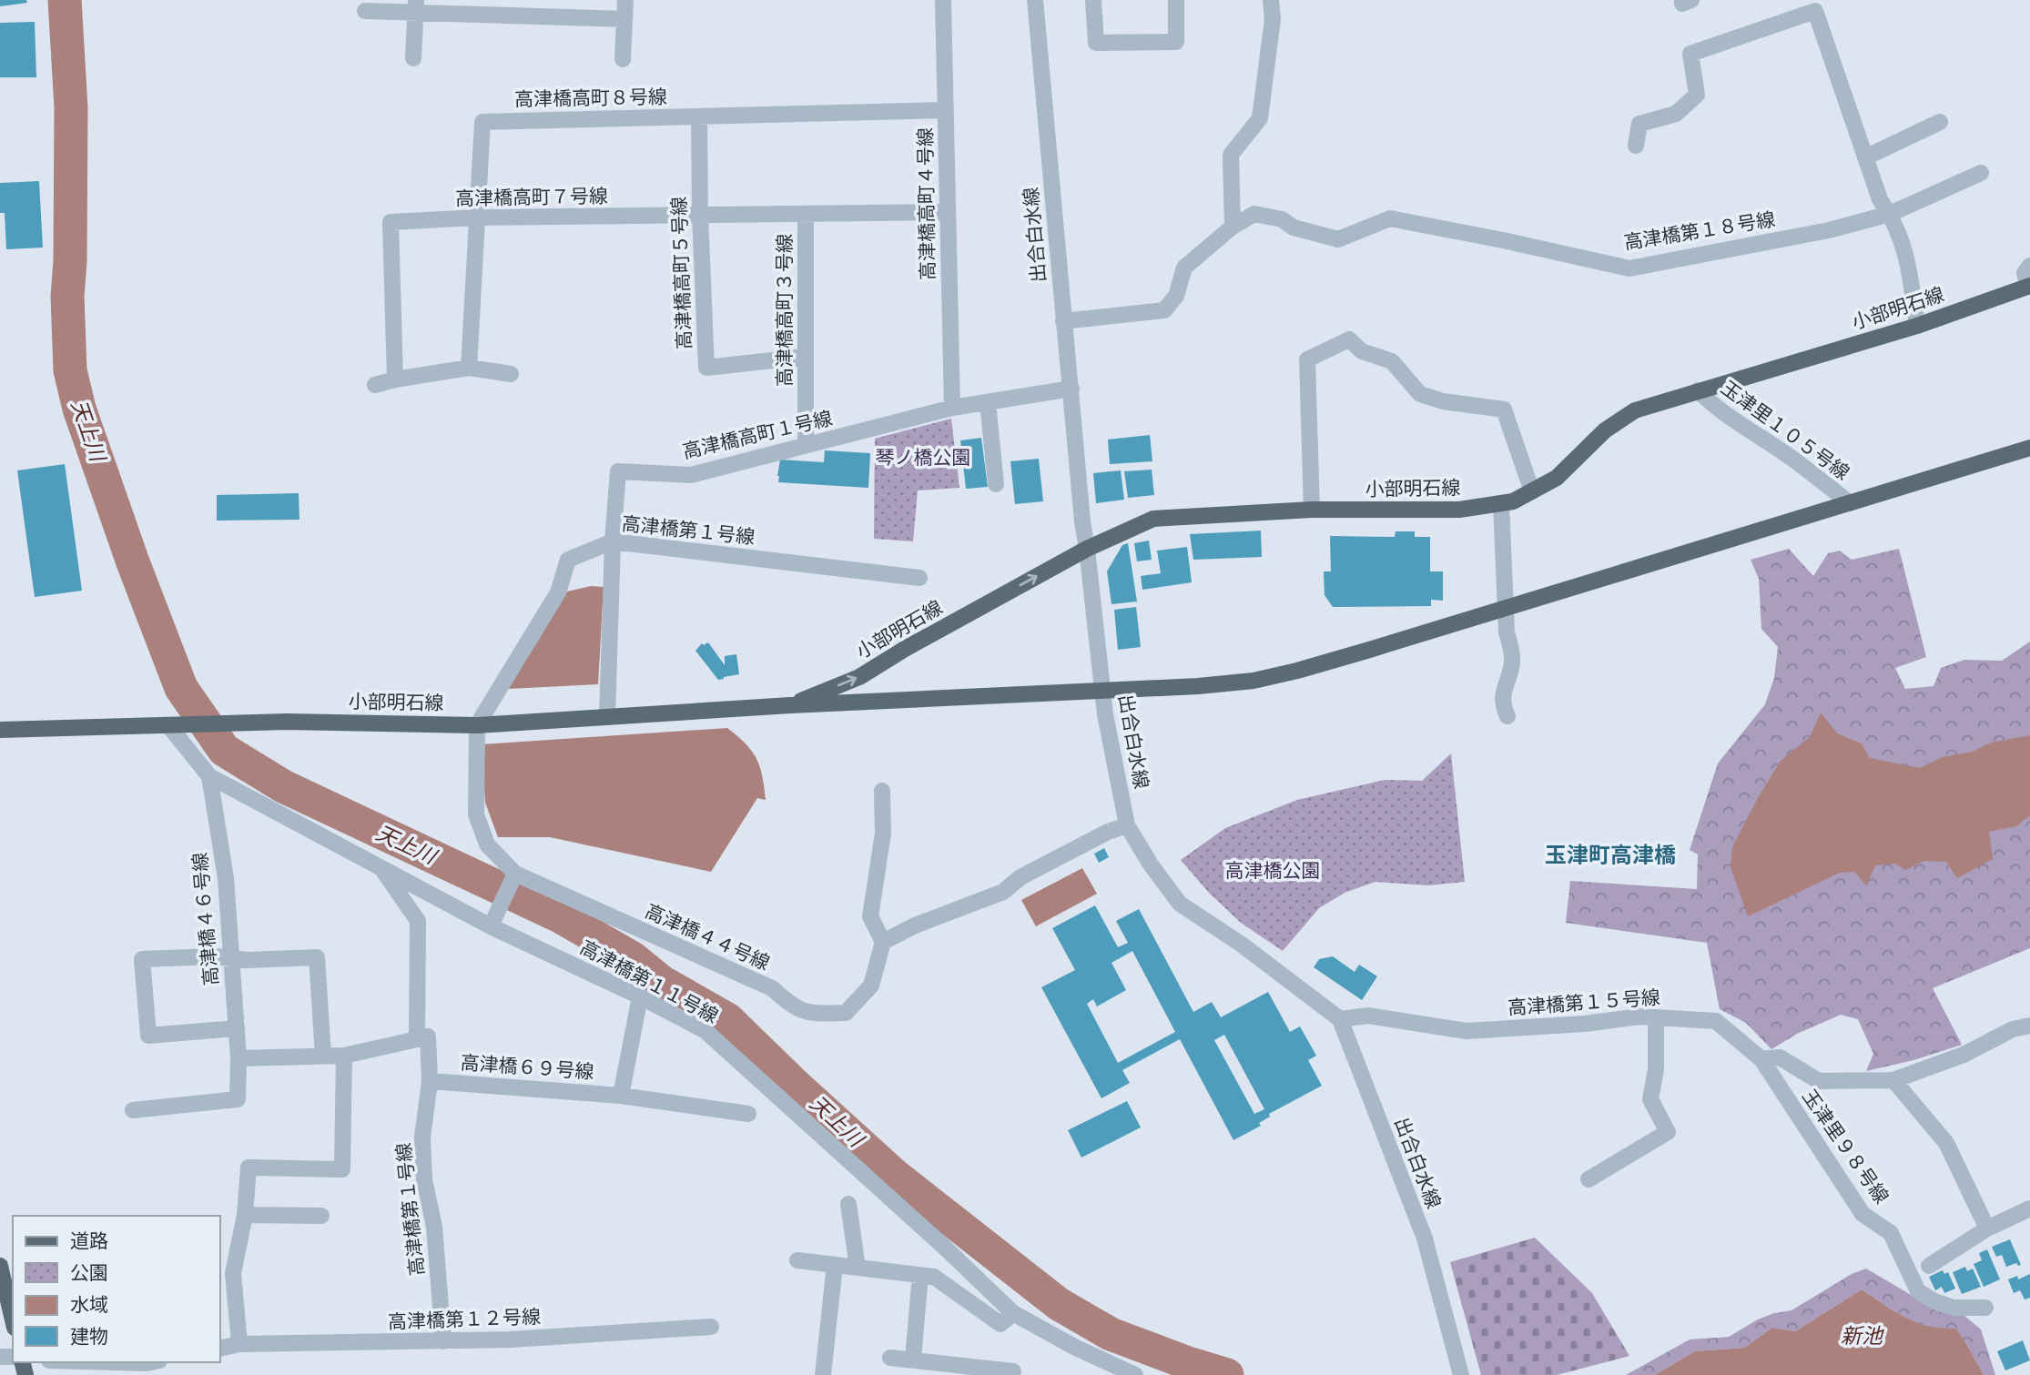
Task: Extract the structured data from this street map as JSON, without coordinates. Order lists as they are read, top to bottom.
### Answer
{
  "streets": {
    "main road": ["小部明石線"],
    "street": [
      "高津橋高町８号線",
      "高津橋高町７号線",
      "高津橋高町４号線",
      "高津橋第１８号線",
      "出合白水線",
      "高津橋高町５号線",
      "高津橋高町３号線",
      "玉津里１０５号線",
      "高津橋高町１号線",
      "高津橋第１号線",
      "高津橋４６号線",
      "高津橋４４号線",
      "高津橋第１１号線",
      "高津橋第１５号線",
      "高津橋６９号線",
      "玉津里９８号線",
      "高津橋第１２号線"
    ]
  },
  "crossings": [
    ["高津橋高町８号線", "高津橋高町７号線"],
    ["高津橋高町８号線", "高津橋高町４号線"],
    ["高津橋高町８号線", "高津橋高町５号線"],
    ["高津橋高町７号線", "高津橋高町４号線"],
    ["高津橋高町７号線", "高津橋高町５号線"],
    ["高津橋高町７号線", "高津橋高町３号線"],
    ["高津橋高町４号線", "高津橋高町１号線"],
    ["高津橋第１８号線", "出合白水線"],
    ["出合白水線", "小部明石線"],
    ["出合白水線", "高津橋高町１号線"],
    ["出合白水線", "高津橋第１５号線"],
    ["高津橋高町５号線", "高津橋高町３号線"],
    ["小部明石線", "玉津里１０５号線"],
    ["小部明石線", "高津橋高町１号線"],
    ["小部明石線", "高津橋第１号線"],
    ["小部明石線", "高津橋４４号線"],
    ["小部明石線", "高津橋第１１号線"],
    ["高津橋高町３号線", "高津橋高町１号線"],
    ["高津橋高町１号線", "高津橋第１号線"],
    ["高津橋第１号線", "高津橋４４号線"],
    ["高津橋第１号線", "高津橋６９号線"],
    ["高津橋第１号線", "高津橋第１２号線"],
    ["高津橋４６号線", "高津橋第１１号線"],
    ["高津橋第１５号線", "玉津里９８号線"]
  ],
  "districts": ["玉津町高津橋"],
  "water": ["天上川", "新池"],
  "parks": ["琴ノ橋公園", "高津橋公園"],
  "legend": [
    "道路",
    "公園",
    "水域",
    "建物"
  ]
}
